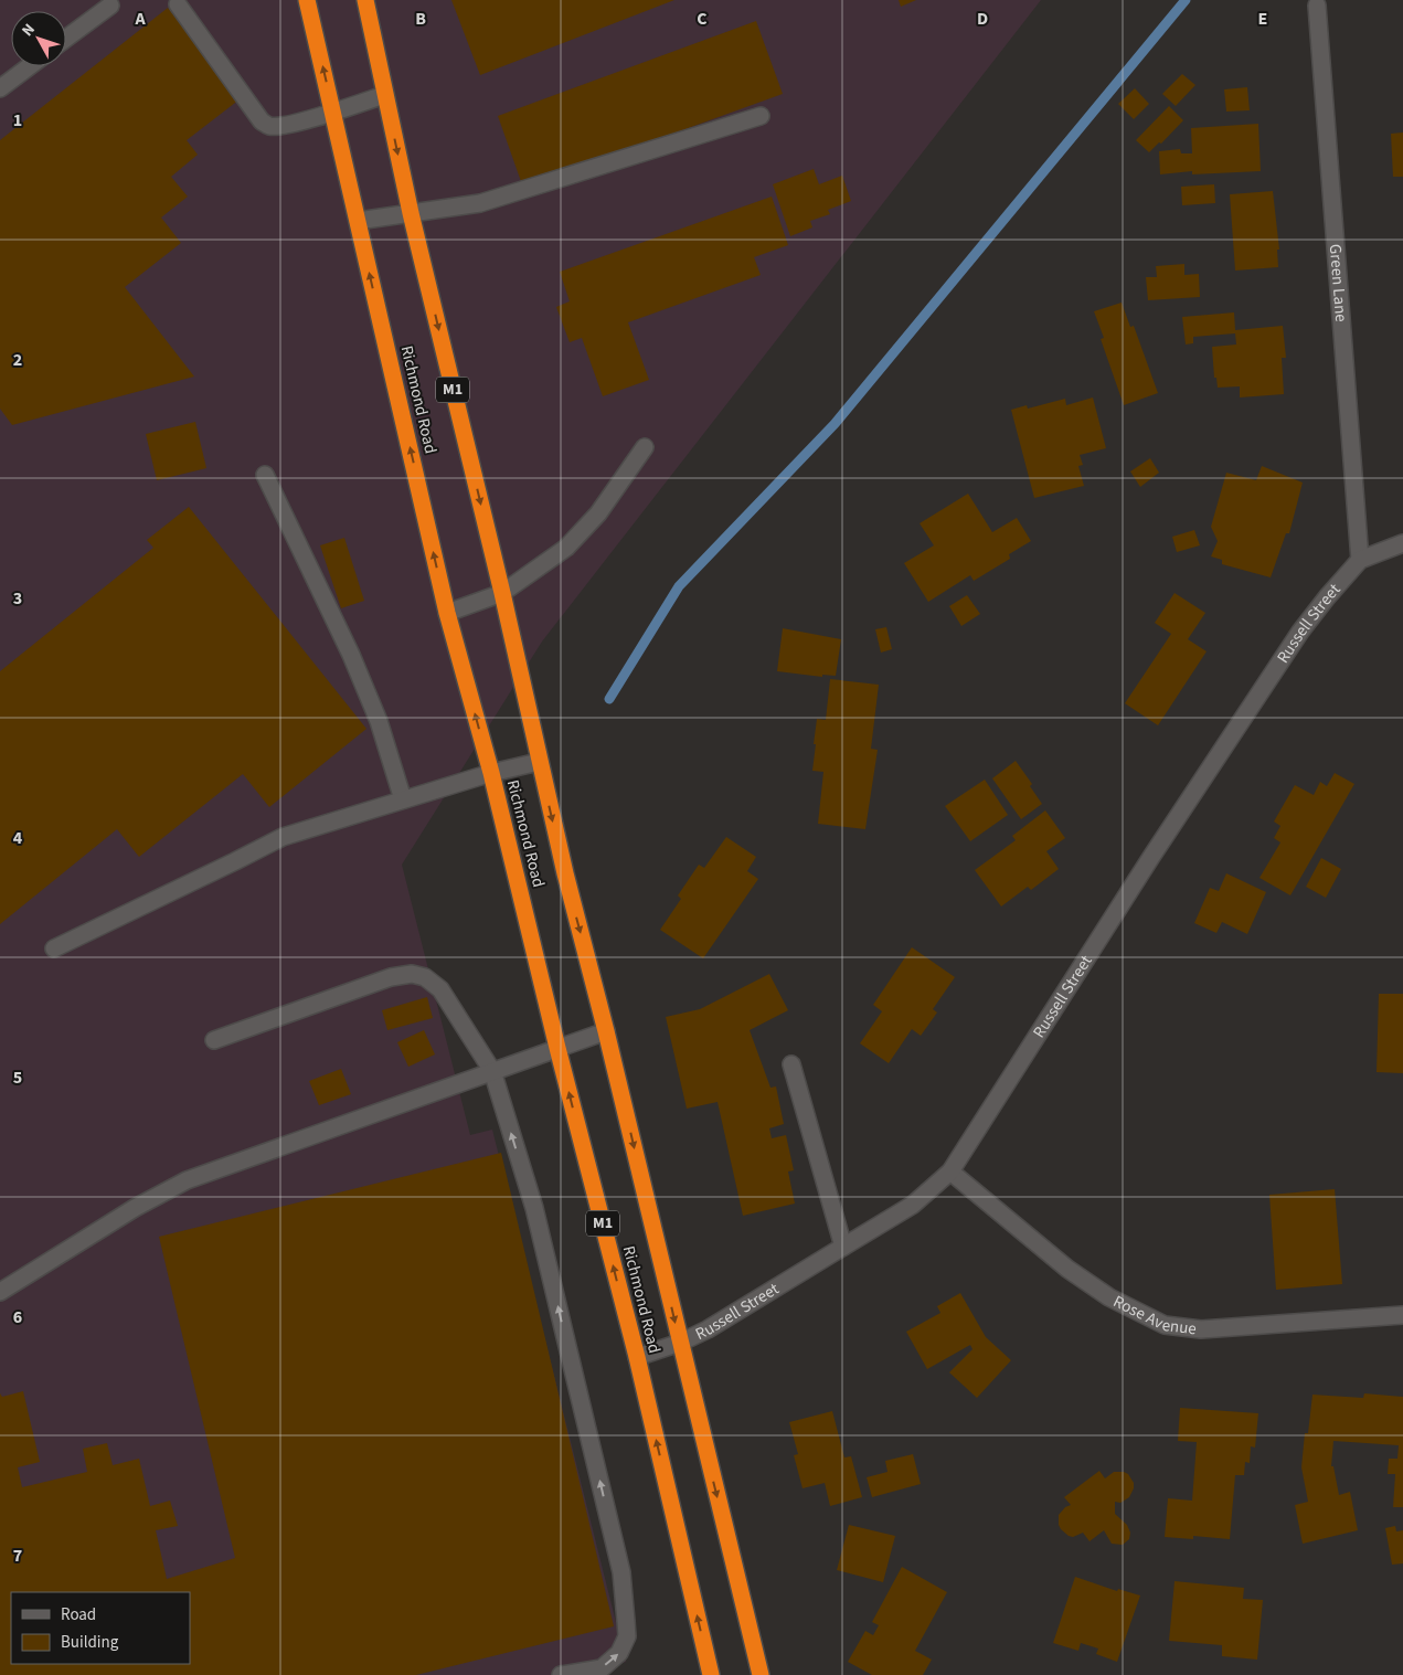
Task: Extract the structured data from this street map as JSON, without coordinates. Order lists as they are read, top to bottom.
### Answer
{
  "streets": {
    "highway": ["M1", "Richmond Road"],
    "street": ["Green Lane", "Russell Street", "Rose Avenue"]
  },
  "crossings": [
    ["Green Lane", "Russell Street"],
    ["Richmond Road", "Russell Street"],
    ["Russell Street", "Rose Avenue"]
  ],
  "legend": ["Road", "Building"],
  "north": "top left",
  "grid": {
    "columns": [
      "A",
      "B",
      "C",
      "D",
      "E"
    ],
    "rows": [
      "1",
      "2",
      "3",
      "4",
      "5",
      "6",
      "7"
    ]
  }
}
